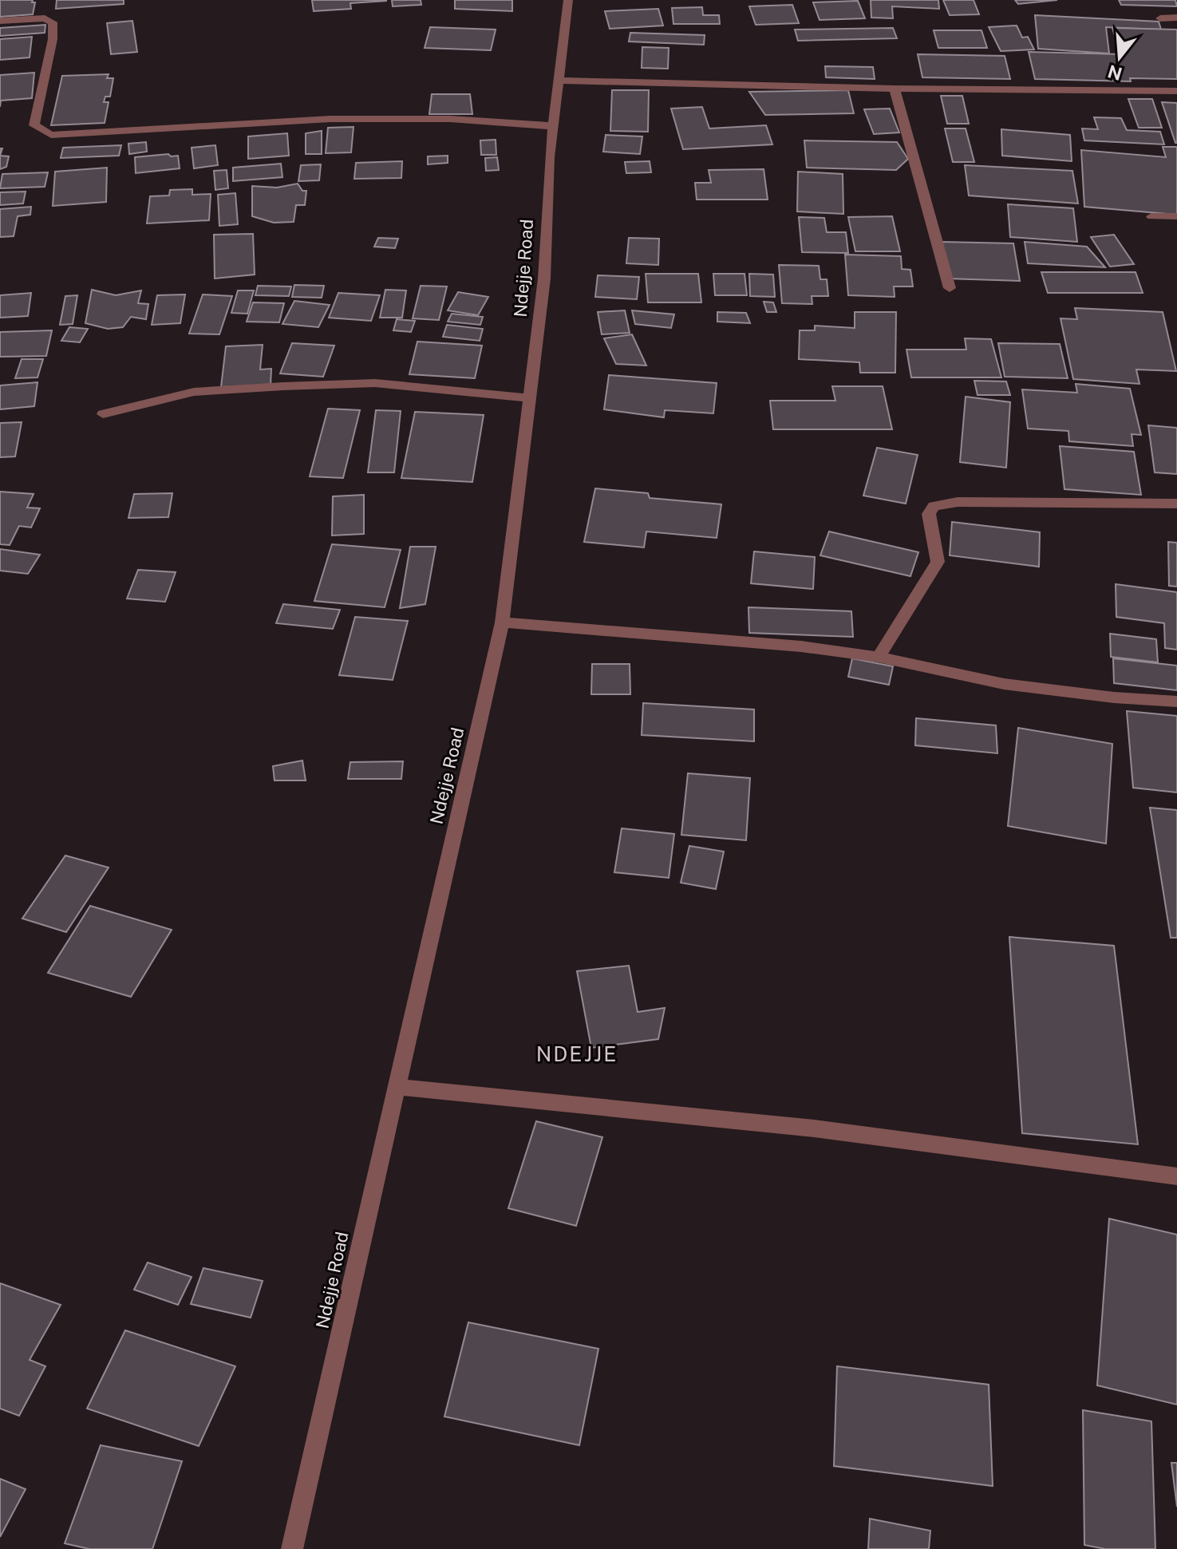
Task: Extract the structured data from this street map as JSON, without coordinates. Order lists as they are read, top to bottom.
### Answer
{
  "streets": {
    "street": ["Ndejje Road"]
  },
  "districts": ["NDEJJE"],
  "north": "bottom"
}
